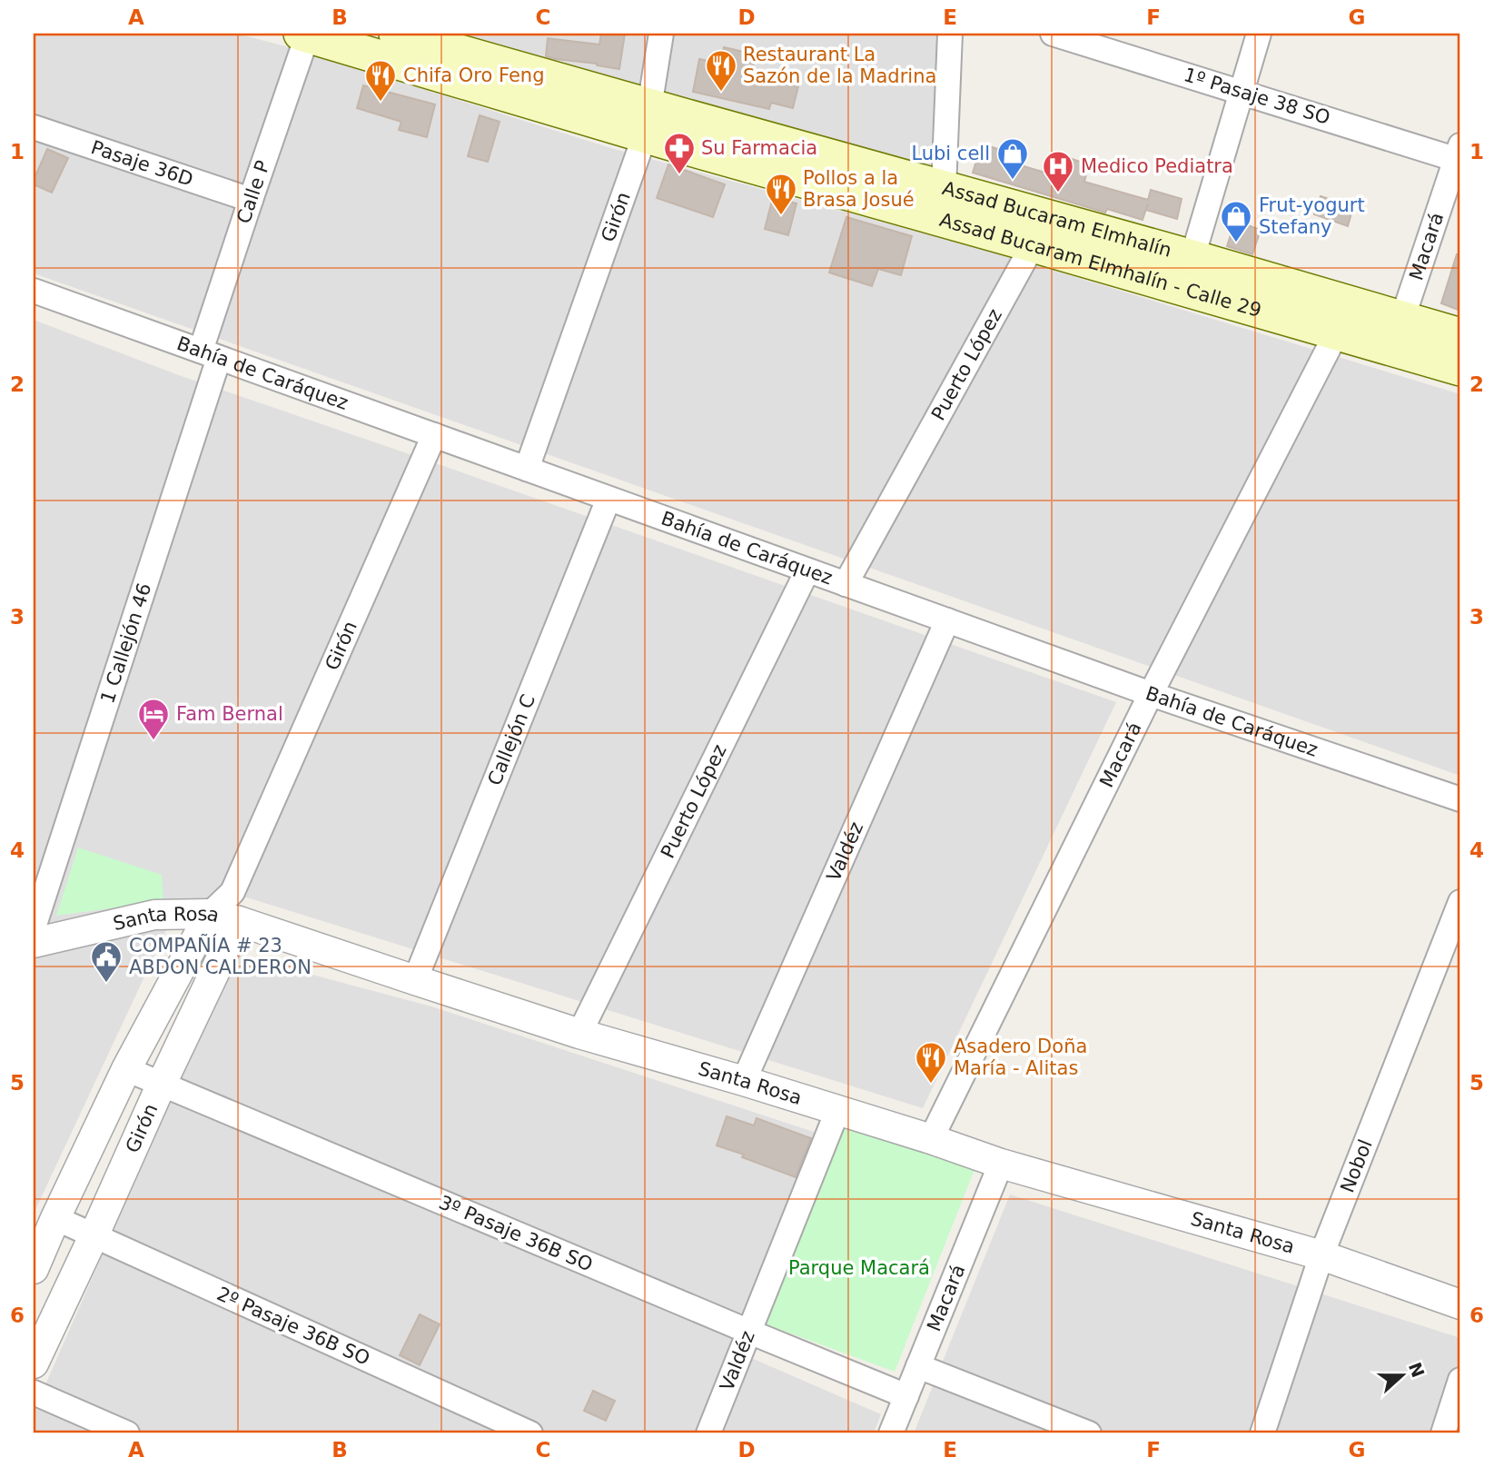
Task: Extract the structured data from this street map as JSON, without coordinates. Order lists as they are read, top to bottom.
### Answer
{
  "streets": {
    "main road": ["Assad Bucaram Elmhalín", "Assad Bucaram Elmhalín - Calle 29"],
    "street": [
      "1º Pasaje 38 SO",
      "Pasaje 36D",
      "Calle P",
      "Girón",
      "Macará",
      "Puerto López",
      "Bahía de Caráquez",
      "1 Callejón 46",
      "Callejón C",
      "Valdéz",
      "Santa Rosa",
      "Nobol",
      "3º Pasaje 36B SO",
      "2º Pasaje 36B SO"
    ]
  },
  "crossings": [
    ["1º Pasaje 38 SO", "Macará"],
    ["Pasaje 36D", "Calle P"],
    ["Calle P", "Assad Bucaram Elmhalín - Calle 29"],
    ["Calle P", "Bahía de Caráquez"],
    ["Calle P", "1 Callejón 46"],
    ["Girón", "Assad Bucaram Elmhalín"],
    ["Girón", "Assad Bucaram Elmhalín - Calle 29"],
    ["Girón", "Bahía de Caráquez"],
    ["Girón", "Santa Rosa"],
    ["Girón", "3º Pasaje 36B SO"],
    ["Girón", "2º Pasaje 36B SO"],
    ["Assad Bucaram Elmhalín", "Macará"],
    ["Assad Bucaram Elmhalín", "Assad Bucaram Elmhalín - Calle 29"],
    ["Macará", "Assad Bucaram Elmhalín - Calle 29"],
    ["Macará", "Bahía de Caráquez"],
    ["Macará", "Santa Rosa"],
    ["Macará", "3º Pasaje 36B SO"],
    ["Assad Bucaram Elmhalín - Calle 29", "Puerto López"],
    ["Puerto López", "Bahía de Caráquez"],
    ["Puerto López", "Santa Rosa"],
    ["Bahía de Caráquez", "1 Callejón 46"],
    ["Bahía de Caráquez", "Callejón C"],
    ["Bahía de Caráquez", "Valdéz"],
    ["Callejón C", "Santa Rosa"],
    ["Valdéz", "Santa Rosa"],
    ["Valdéz", "3º Pasaje 36B SO"],
    ["Santa Rosa", "Nobol"]
  ],
  "parks": ["Parque Macará"],
  "places": {
    "restaurant": [
      "Restaurant La Sazón de la Madrina",
      "Chifa Oro Feng",
      "Pollos a la Brasa Josué",
      "Asadero Doña María - Alitas"
    ],
    "pharmacy": ["Su Farmacia"],
    "shop": ["Lubi cell", "Frut-yogurt Stefany"],
    "hospital": ["Medico Pediatra"],
    "hotel": ["Fam Bernal"],
    "public building": ["COMPAÑÍA # 23 ABDON CALDERON"]
  },
  "north": "right",
  "grid": {
    "columns": [
      "A",
      "B",
      "C",
      "D",
      "E",
      "F",
      "G"
    ],
    "rows": [
      "1",
      "2",
      "3",
      "4",
      "5",
      "6"
    ]
  }
}
